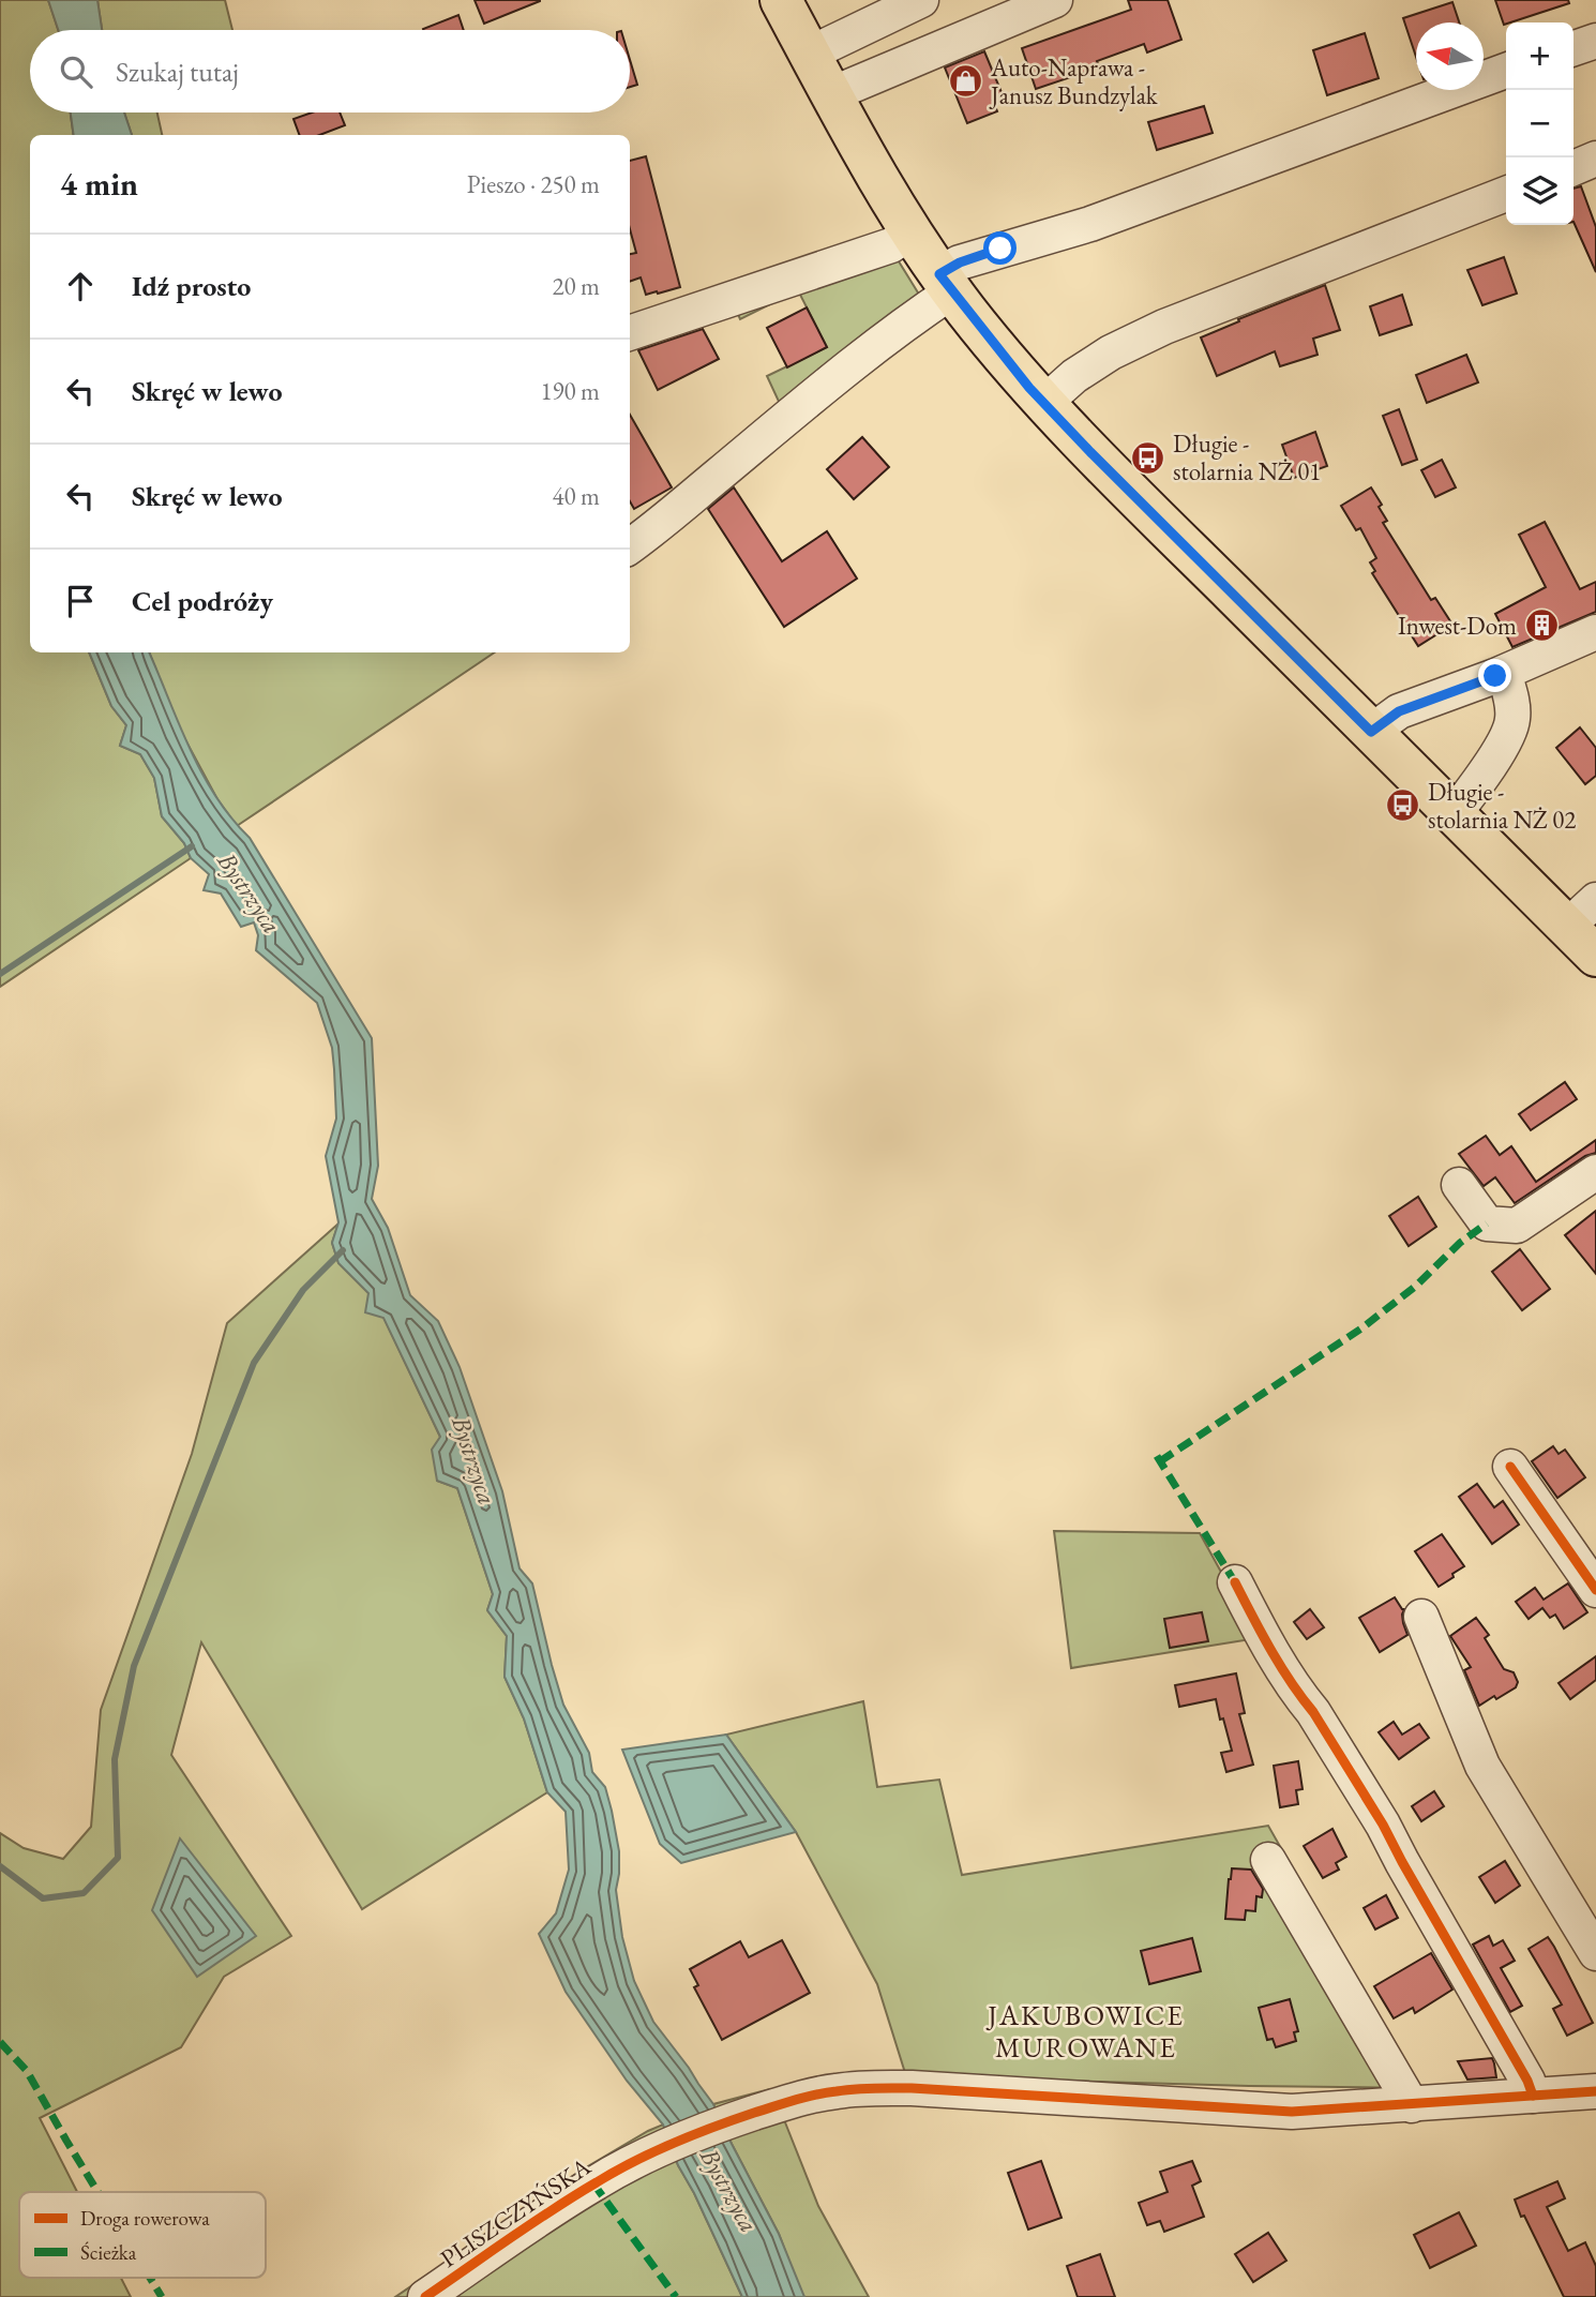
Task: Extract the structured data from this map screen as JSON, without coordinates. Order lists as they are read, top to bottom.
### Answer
{
  "streets": {
    "street": ["PLISZCZYŃSKA"]
  },
  "districts": ["JAKUBOWICE MUROWANE"],
  "water": ["Bystrzyca"],
  "places": {
    "shop": ["Auto-Naprawa - Janusz Bundzylak"],
    "bus stop": ["Długie - stolarnia NŻ 01", "Długie - stolarnia NŻ 02"],
    "building": ["Inwest-Dom"]
  },
  "legend": ["Droga rowerowa", "Ścieżka"],
  "north": "left",
  "page": {
    "map_buttons": ["+", "−"],
    "search": "Szukaj tutaj",
    "heading": ["4 min", "Pieszo · 250 m"],
    "list": [
      ["Idź prosto", "20 m"],
      ["Skręć w lewo", "190 m"],
      ["Skręć w lewo", "40 m"],
      "Cel podróży"
    ]
  }
}
